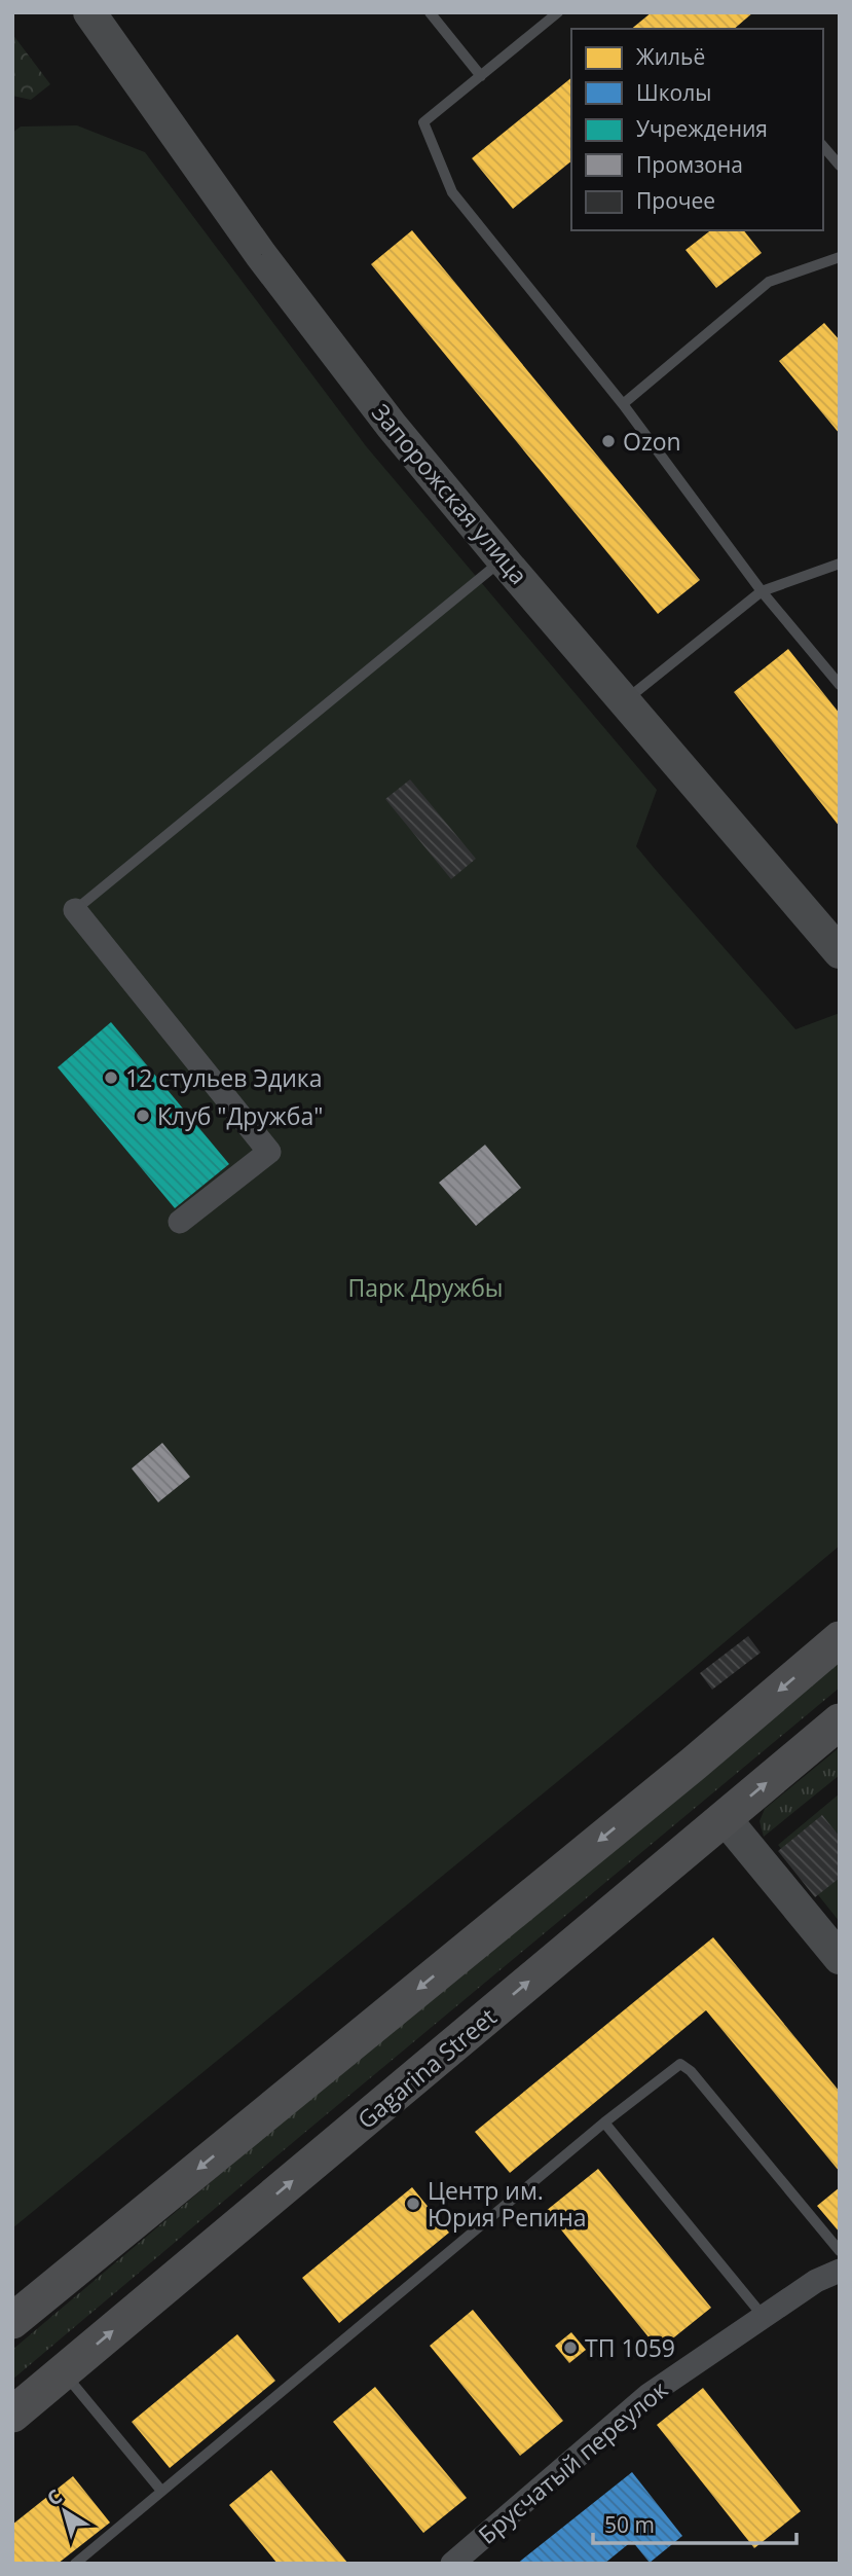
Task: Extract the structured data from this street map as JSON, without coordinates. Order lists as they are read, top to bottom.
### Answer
{
  "streets": {
    "main road": ["Gagarina Street"],
    "street": ["Запорожская улица", "Брусчатый переулок"]
  },
  "parks": ["Парк Дружбы"],
  "places": [
    "Ozon",
    "12 стульев Эдика",
    "Клуб \"Дружба\"",
    "Центр им. Юрия Репина",
    "ТП 1059"
  ],
  "legend": [
    "Жильё",
    "Школы",
    "Учреждения",
    "Промзона",
    "Прочее"
  ],
  "scale_bar": "50 m",
  "north": "top left"
}
